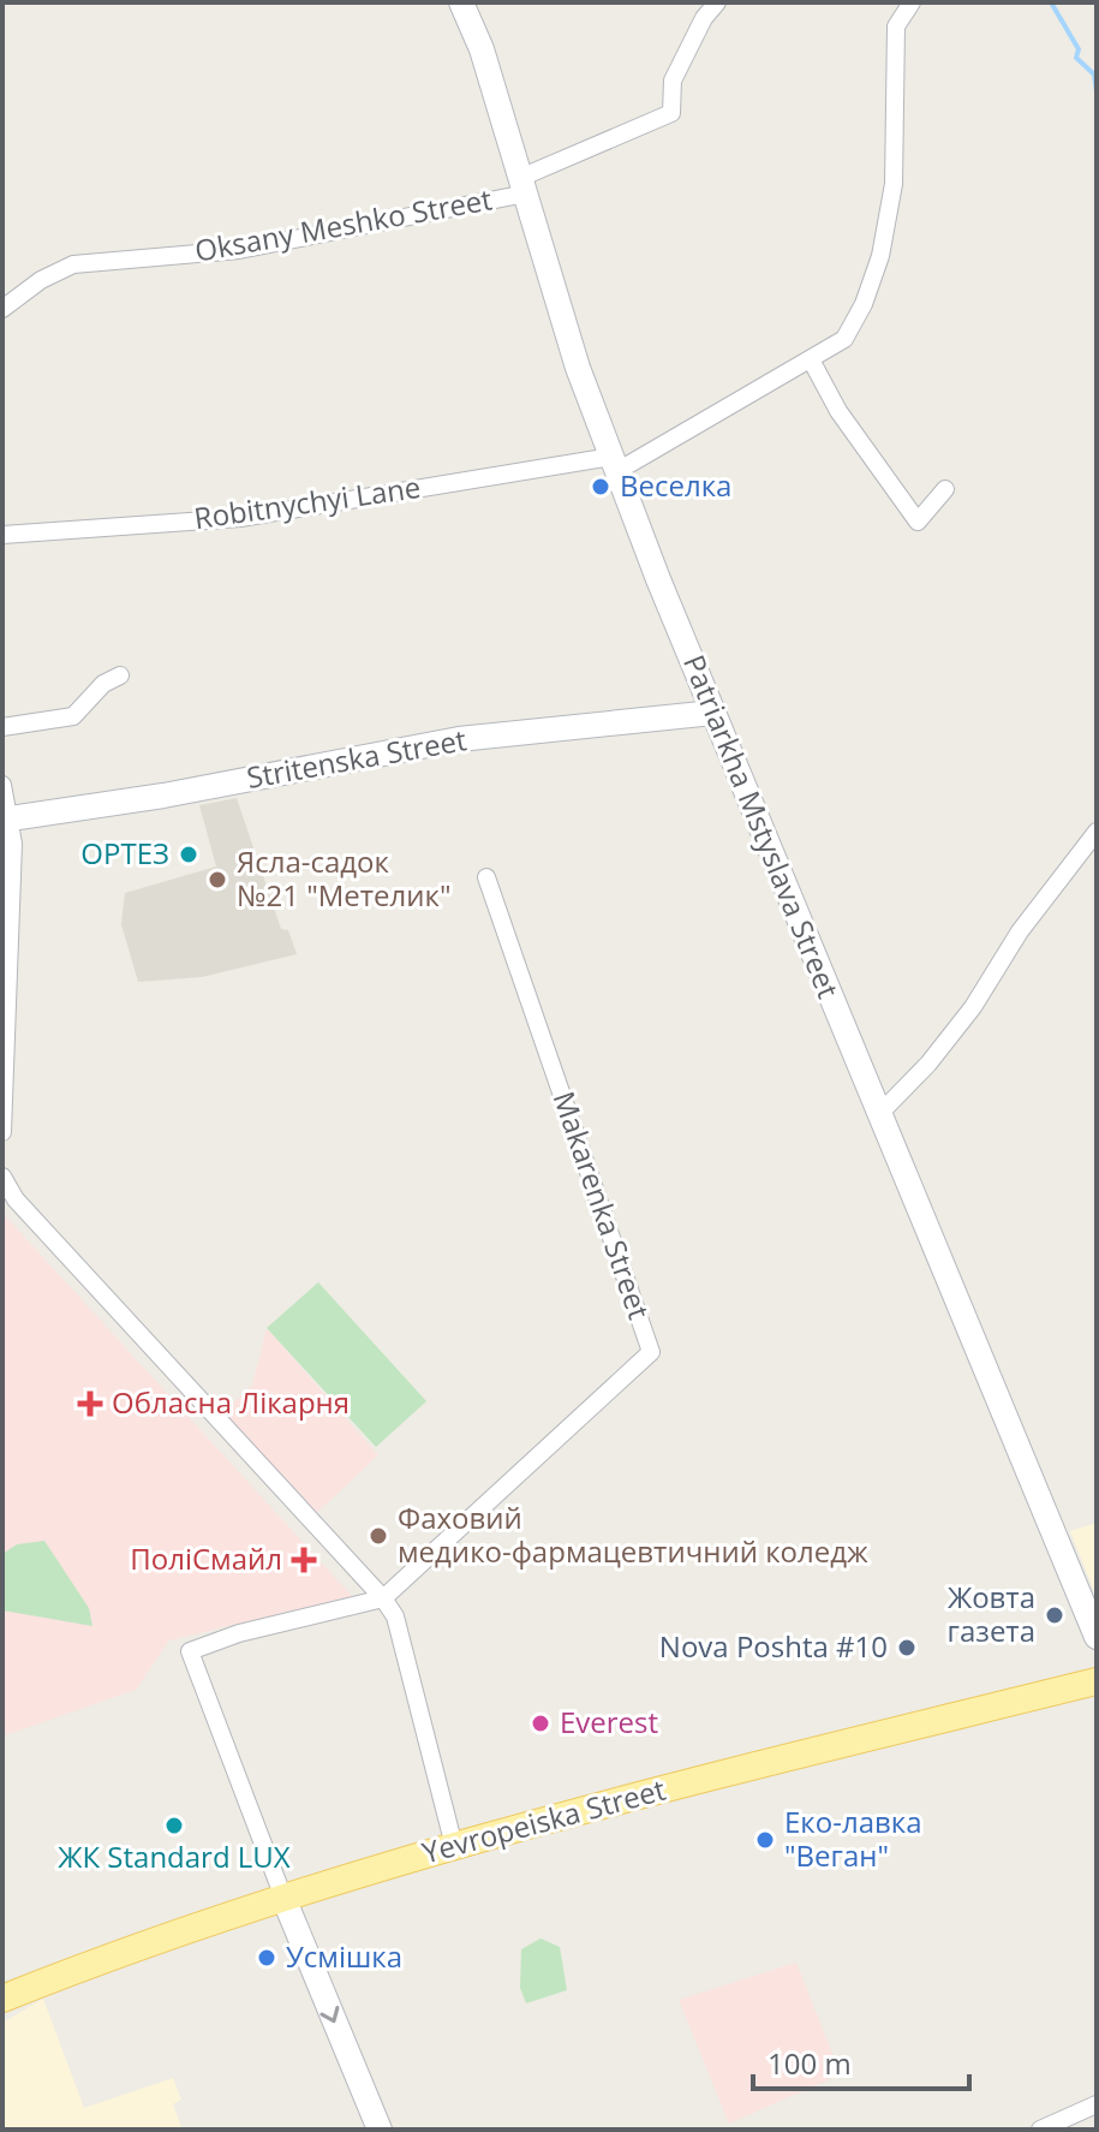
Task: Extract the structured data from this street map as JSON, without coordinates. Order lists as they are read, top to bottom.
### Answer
{
  "streets": {
    "main road": ["Stritenska Street", "Patriarkha Mstyslava Street", "Yevropeiska Street"],
    "street": ["Oksany Meshko Street", "Robitnychyi Lane", "Makarenka Street"]
  },
  "crossings": [
    ["Oksany Meshko Street", "Patriarkha Mstyslava Street"],
    ["Robitnychyi Lane", "Patriarkha Mstyslava Street"],
    ["Stritenska Street", "Patriarkha Mstyslava Street"]
  ],
  "places": {
    "other": [
      "Веселка",
      "ОРТЕЗ",
      "Ясла-садок №21 \"Метелик\"",
      "Фаховий медико-фармацевтичний коледж",
      "Жовта газета",
      "Nova Poshta #10",
      "Everest",
      "ЖК Standard LUX",
      "Еко-лавка \"Веган\"",
      "Усмішка"
    ],
    "health": ["Обласна Лікарня", "ПоліСмайл"]
  },
  "scale_bar": "100 m"
}
